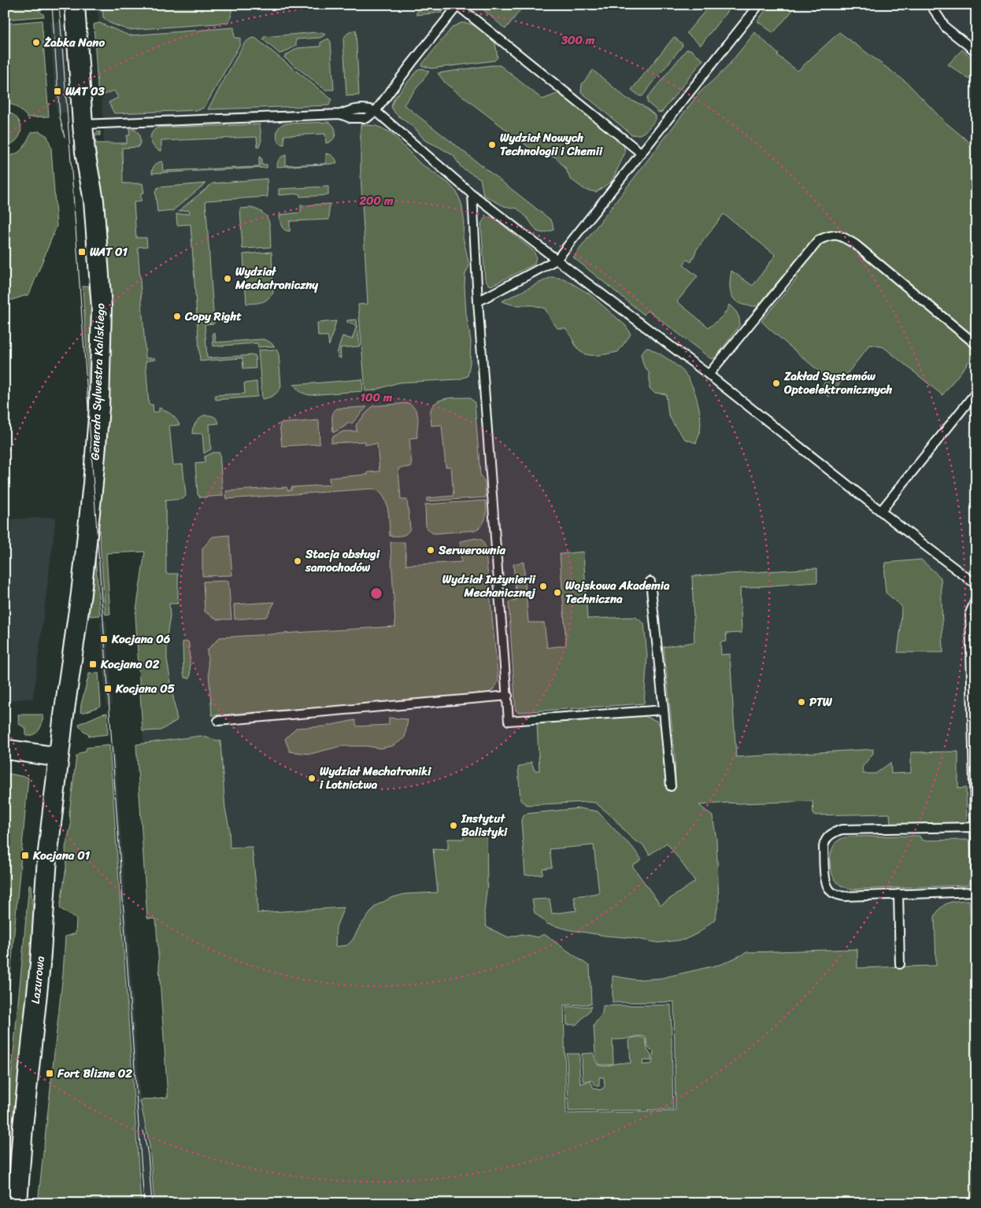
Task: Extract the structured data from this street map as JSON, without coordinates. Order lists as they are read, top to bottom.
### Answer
{
  "streets": {
    "street": ["Generała Sylwestra Kaliskiego", "Lazurowa"]
  },
  "crossings": [
    ["Generała Sylwestra Kaliskiego", "Lazurowa"]
  ],
  "places": {
    "other": [
      "Żabka Nano",
      "Wydział Nowych Technologii i Chemii",
      "Wydział Mechatroniczny",
      "Copy Right",
      "Zakład Systemów Optoelektronicznych",
      "Serwerownia",
      "Stacja obsługi samochodów",
      "Wydział Inżynierii Mechanicznej",
      "Wojskowa Akademia Techniczna",
      "PTW",
      "Wydział Mechatroniki i Lotnictwa",
      "Instytut Balistyki"
    ],
    "transit": [
      "WAT 03",
      "WAT 01",
      "Kocjana 06",
      "Kocjana 02",
      "Kocjana 05",
      "Kocjana 01",
      "Fort Blizne 02"
    ]
  },
  "rings": ["300 m", "200 m", "100 m"]
}
